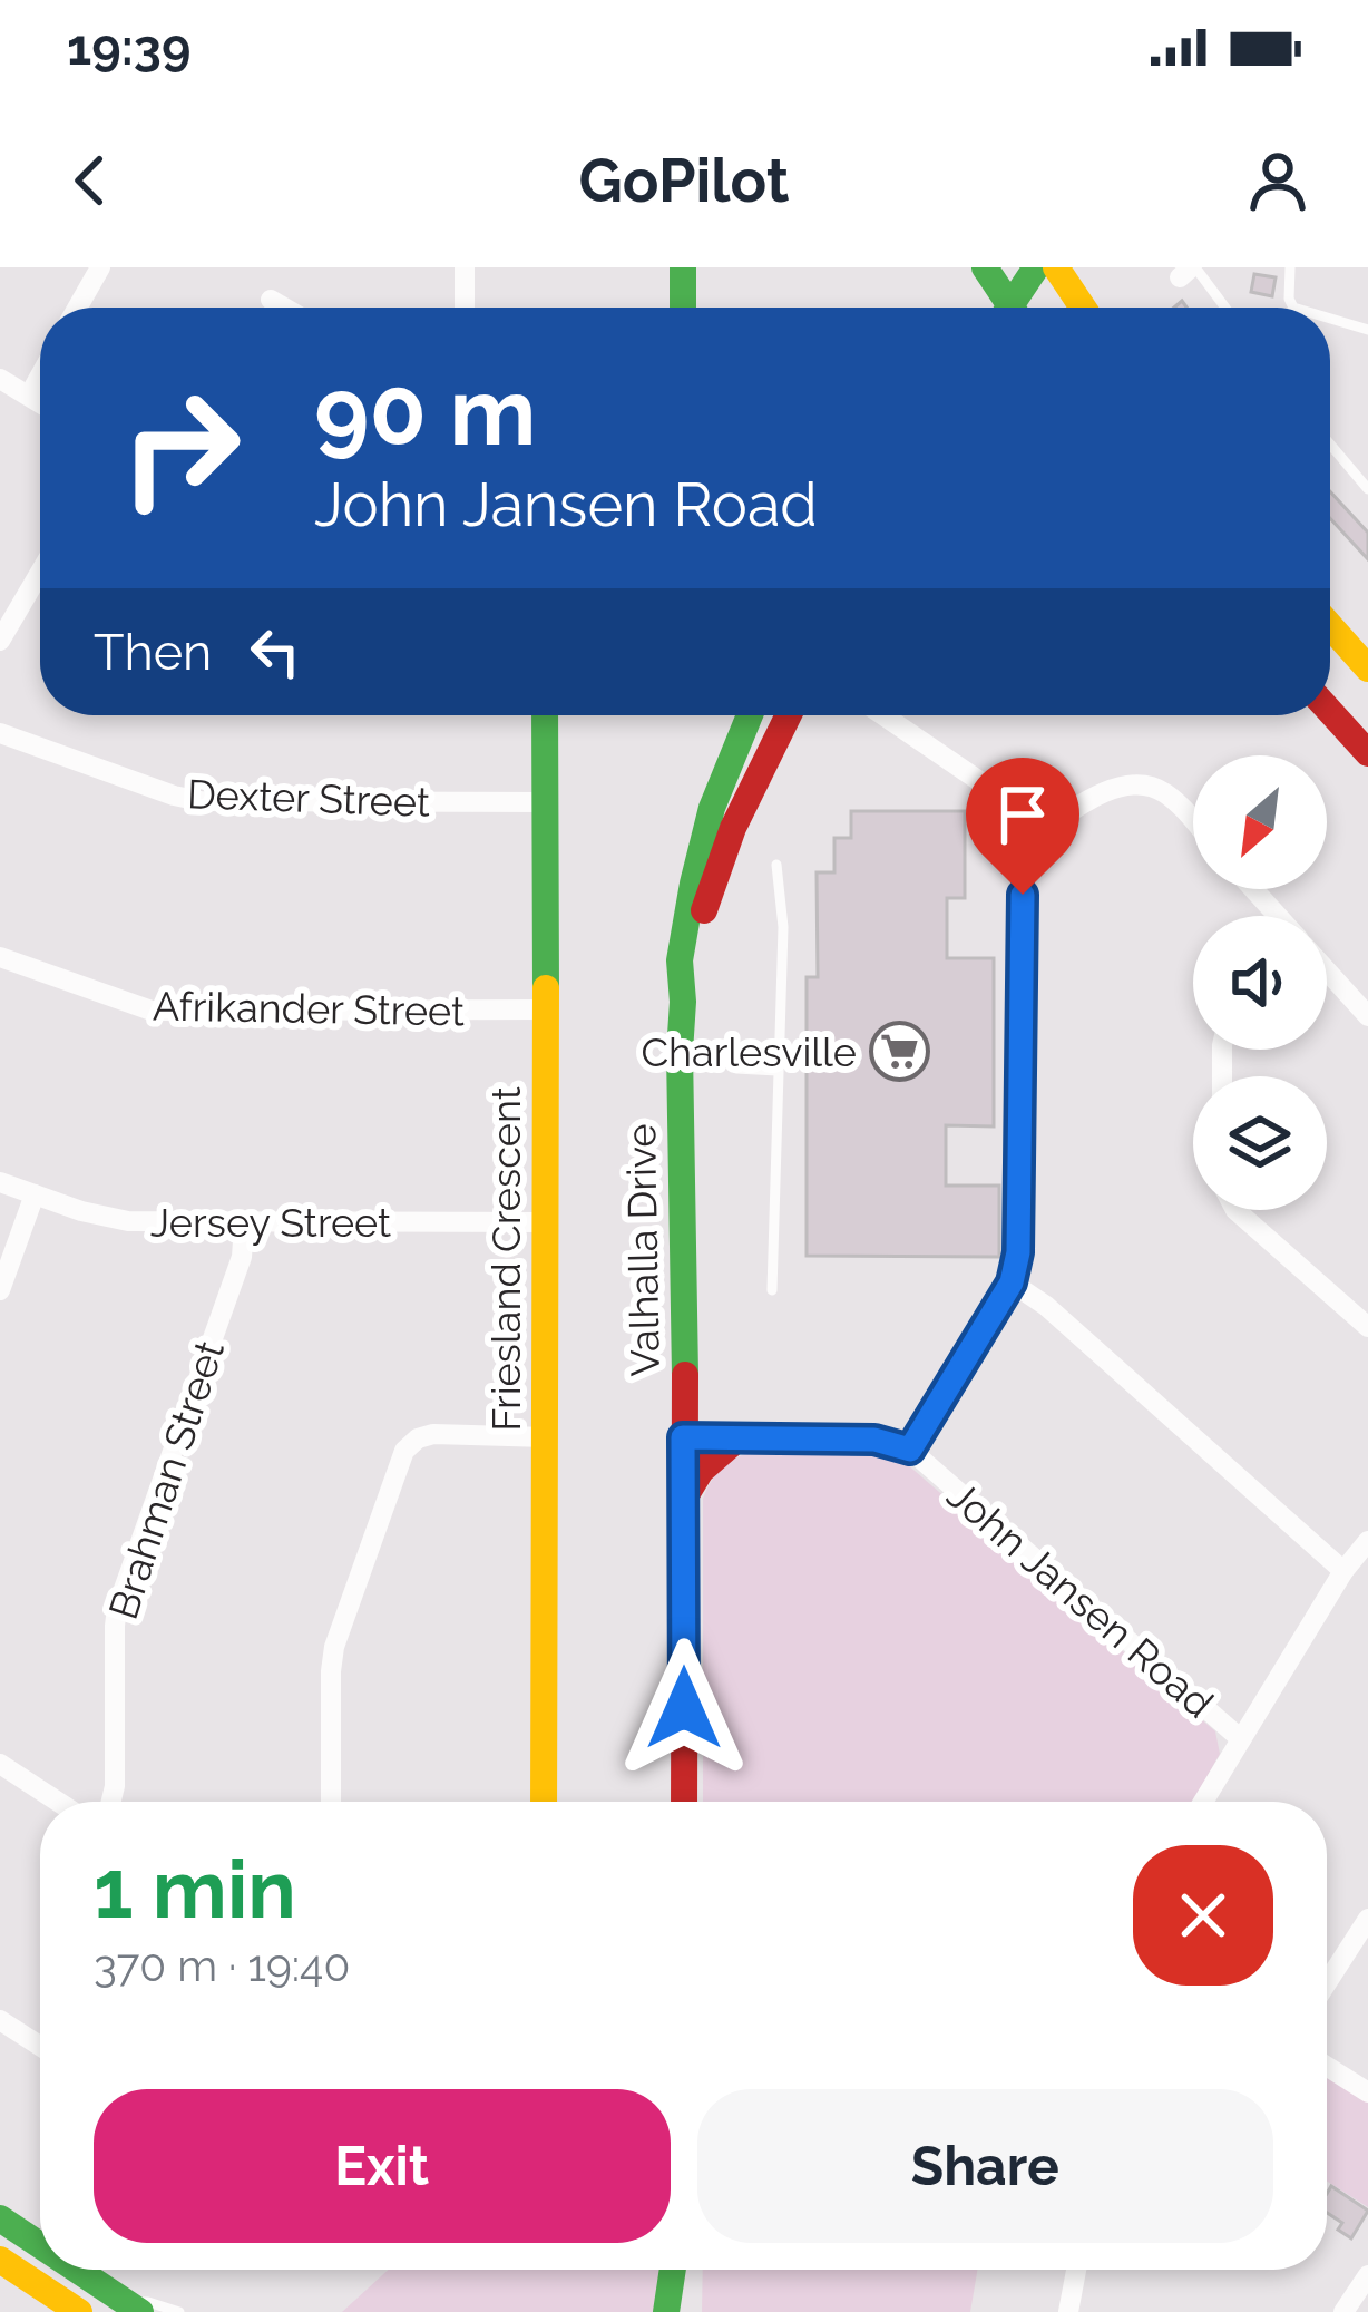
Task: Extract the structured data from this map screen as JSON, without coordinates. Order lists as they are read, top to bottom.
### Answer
{
  "streets": {
    "main road": ["Valhalla Drive", "Friesland Crescent"],
    "street": [
      "Dexter Street",
      "Afrikander Street",
      "Jersey Street",
      "Brahman Street",
      "John Jansen Road"
    ]
  },
  "crossings": [
    ["Dexter Street", "Friesland Crescent"],
    ["Afrikander Street", "Friesland Crescent"],
    ["Jersey Street", "Friesland Crescent"],
    ["Jersey Street", "Brahman Street"],
    ["Valhalla Drive", "John Jansen Road"]
  ],
  "places": {
    "supermarket": ["Charlesville"]
  },
  "north": "bottom left",
  "page": {
    "status": "19:39",
    "header": "GoPilot",
    "turn": ["90 m", "John Jansen Road"],
    "then": "Then",
    "heading": ["1 min", "370 m · 19:40"],
    "buttons": ["Exit", "Share"]
  }
}
